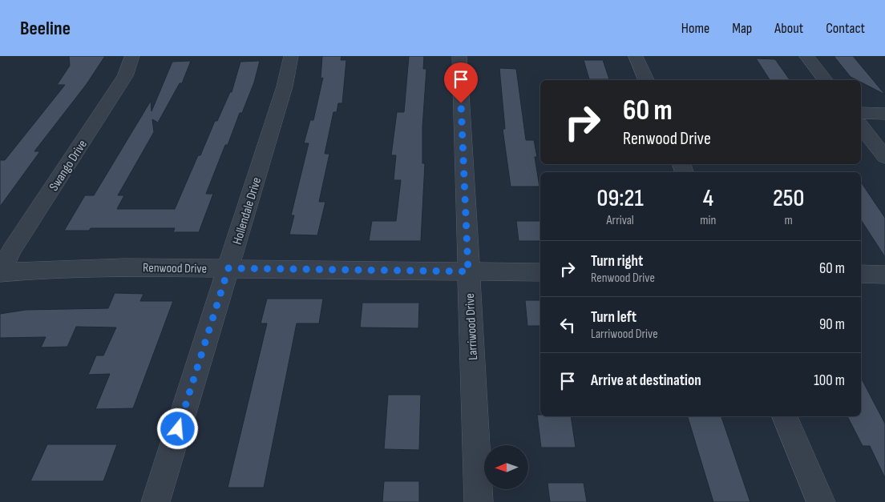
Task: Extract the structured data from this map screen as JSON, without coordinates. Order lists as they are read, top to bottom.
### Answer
{
  "streets": {
    "street": [
      "Swango Drive",
      "Hollendale Drive",
      "Renwood Drive",
      "Larriwood Drive"
    ]
  },
  "crossings": [
    ["Swango Drive", "Renwood Drive"],
    ["Hollendale Drive", "Renwood Drive"],
    ["Renwood Drive", "Larriwood Drive"]
  ],
  "north": "left",
  "page": {
    "header": "Beeline",
    "nav": [
      "Home",
      "Map",
      "About",
      "Contact"
    ],
    "turn": ["60 m", "Renwood Drive"],
    "eta": [
      "09:21",
      "Arrival",
      "4",
      "min",
      "250",
      "m"
    ],
    "list": [
      {
        "name": "Turn right",
        "note": "Renwood Drive",
        "value": "60 m"
      },
      {
        "name": "Turn left",
        "note": "Larriwood Drive",
        "value": "90 m"
      },
      {
        "name": "Arrive at destination",
        "value": "100 m"
      }
    ]
  }
}
